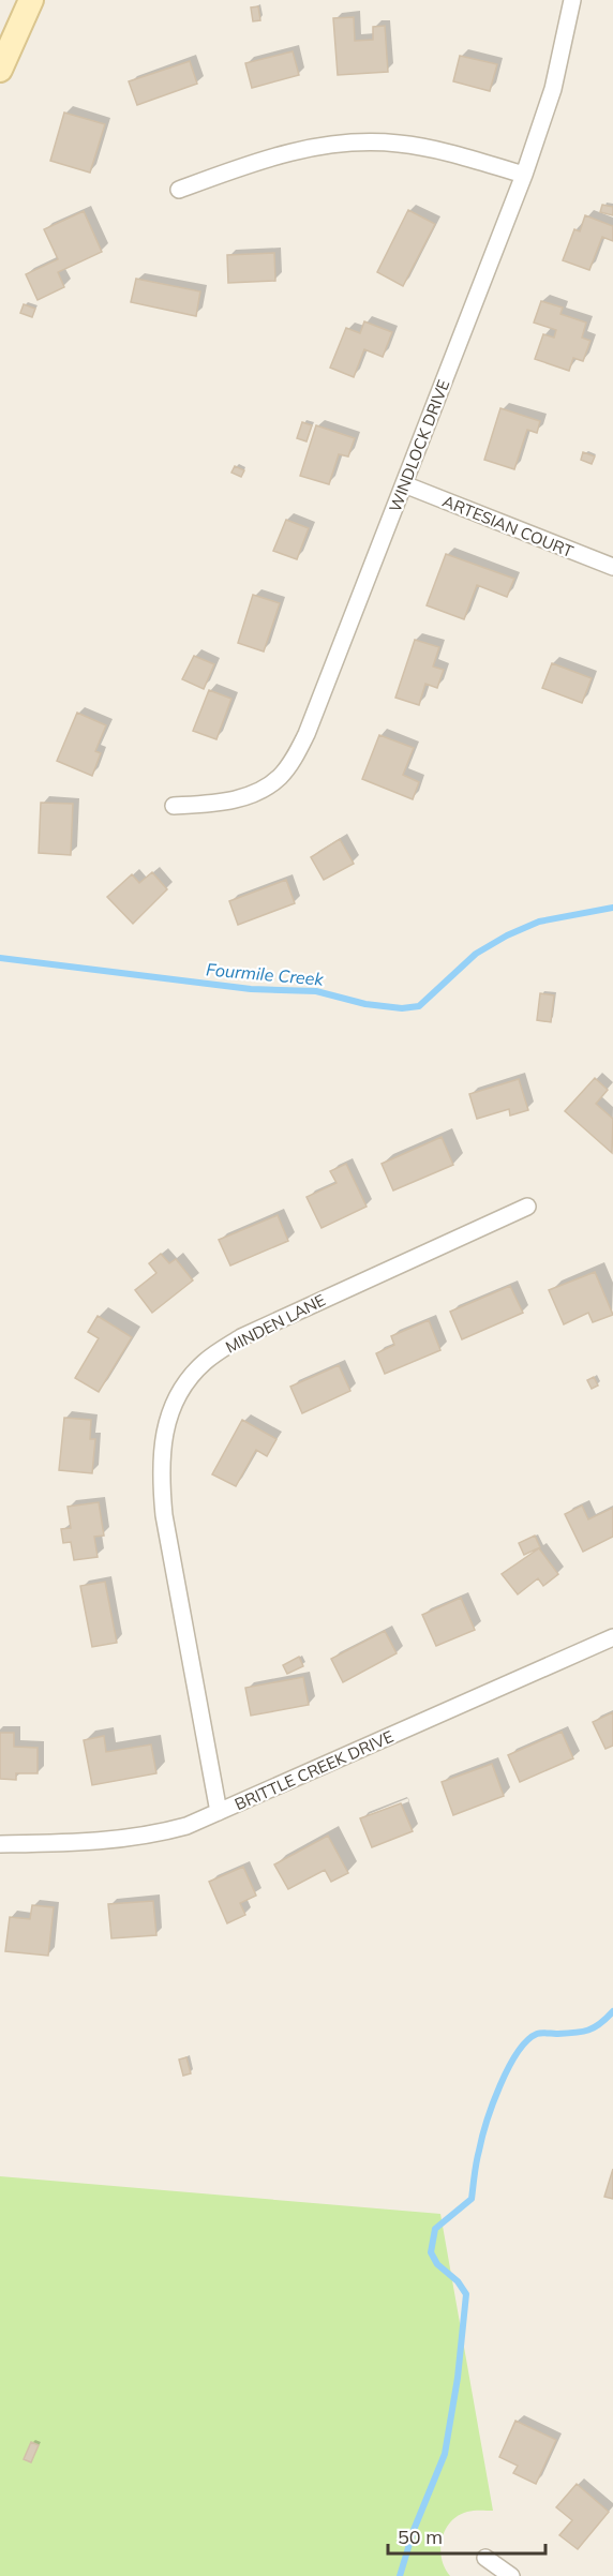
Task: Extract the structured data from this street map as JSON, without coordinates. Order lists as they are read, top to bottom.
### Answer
{
  "streets": {
    "street": [
      "WINDLOCK DRIVE",
      "ARTESIAN COURT",
      "MINDEN LANE",
      "BRITTLE CREEK DRIVE"
    ]
  },
  "crossings": [
    ["WINDLOCK DRIVE", "ARTESIAN COURT"],
    ["MINDEN LANE", "BRITTLE CREEK DRIVE"]
  ],
  "water": ["Fourmile Creek"],
  "scale_bar": "50 m"
}
